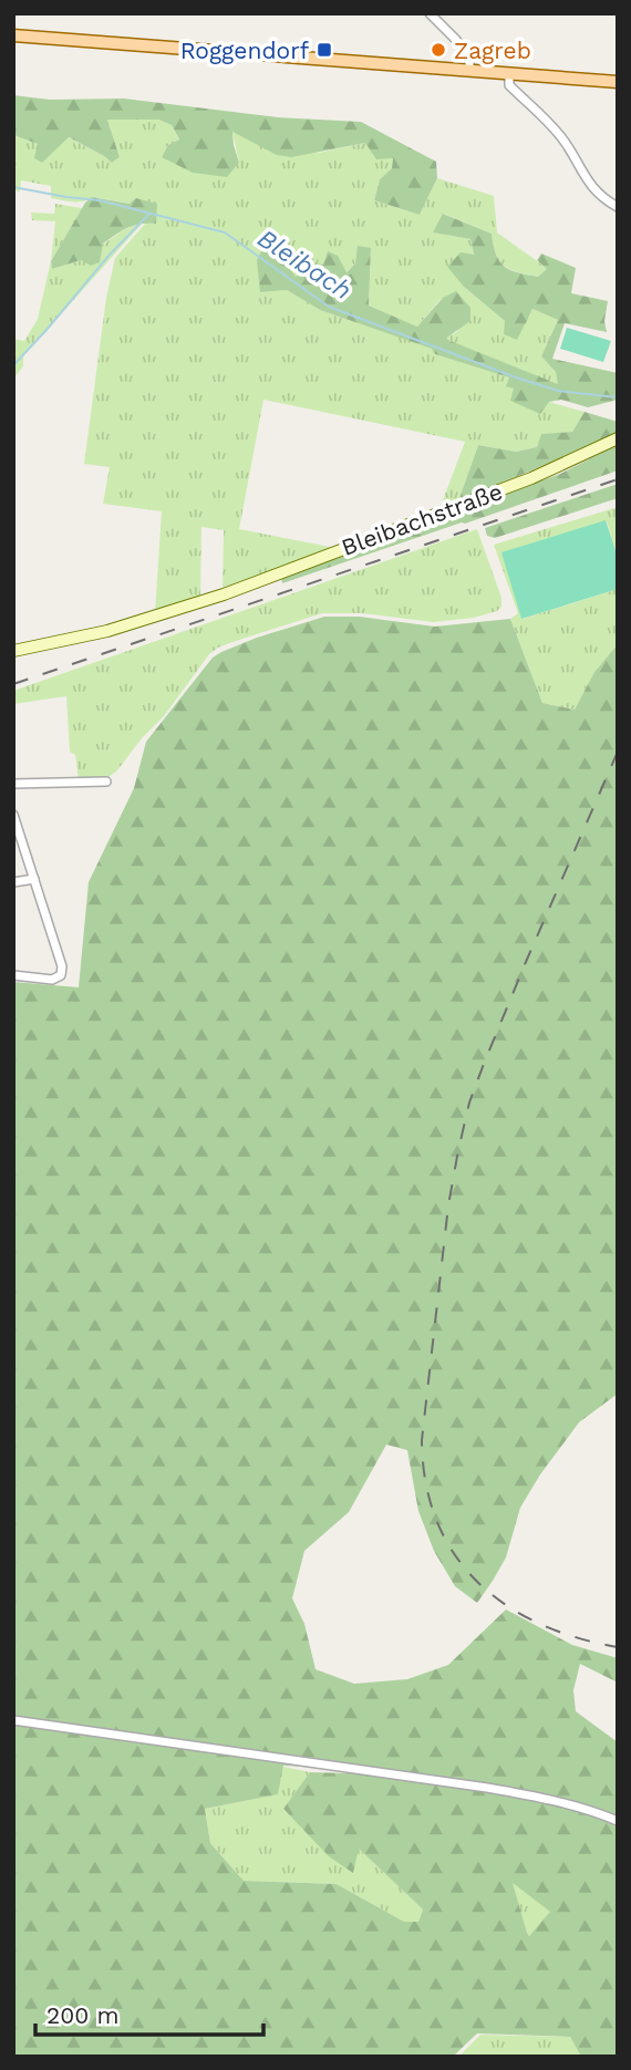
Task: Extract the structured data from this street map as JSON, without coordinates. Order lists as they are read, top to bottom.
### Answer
{
  "streets": {
    "main road": ["Bleibachstraße"]
  },
  "water": ["Bleibach"],
  "places": {
    "transit": ["Roggendorf"],
    "other": ["Zagreb"]
  },
  "scale_bar": "200 m"
}
